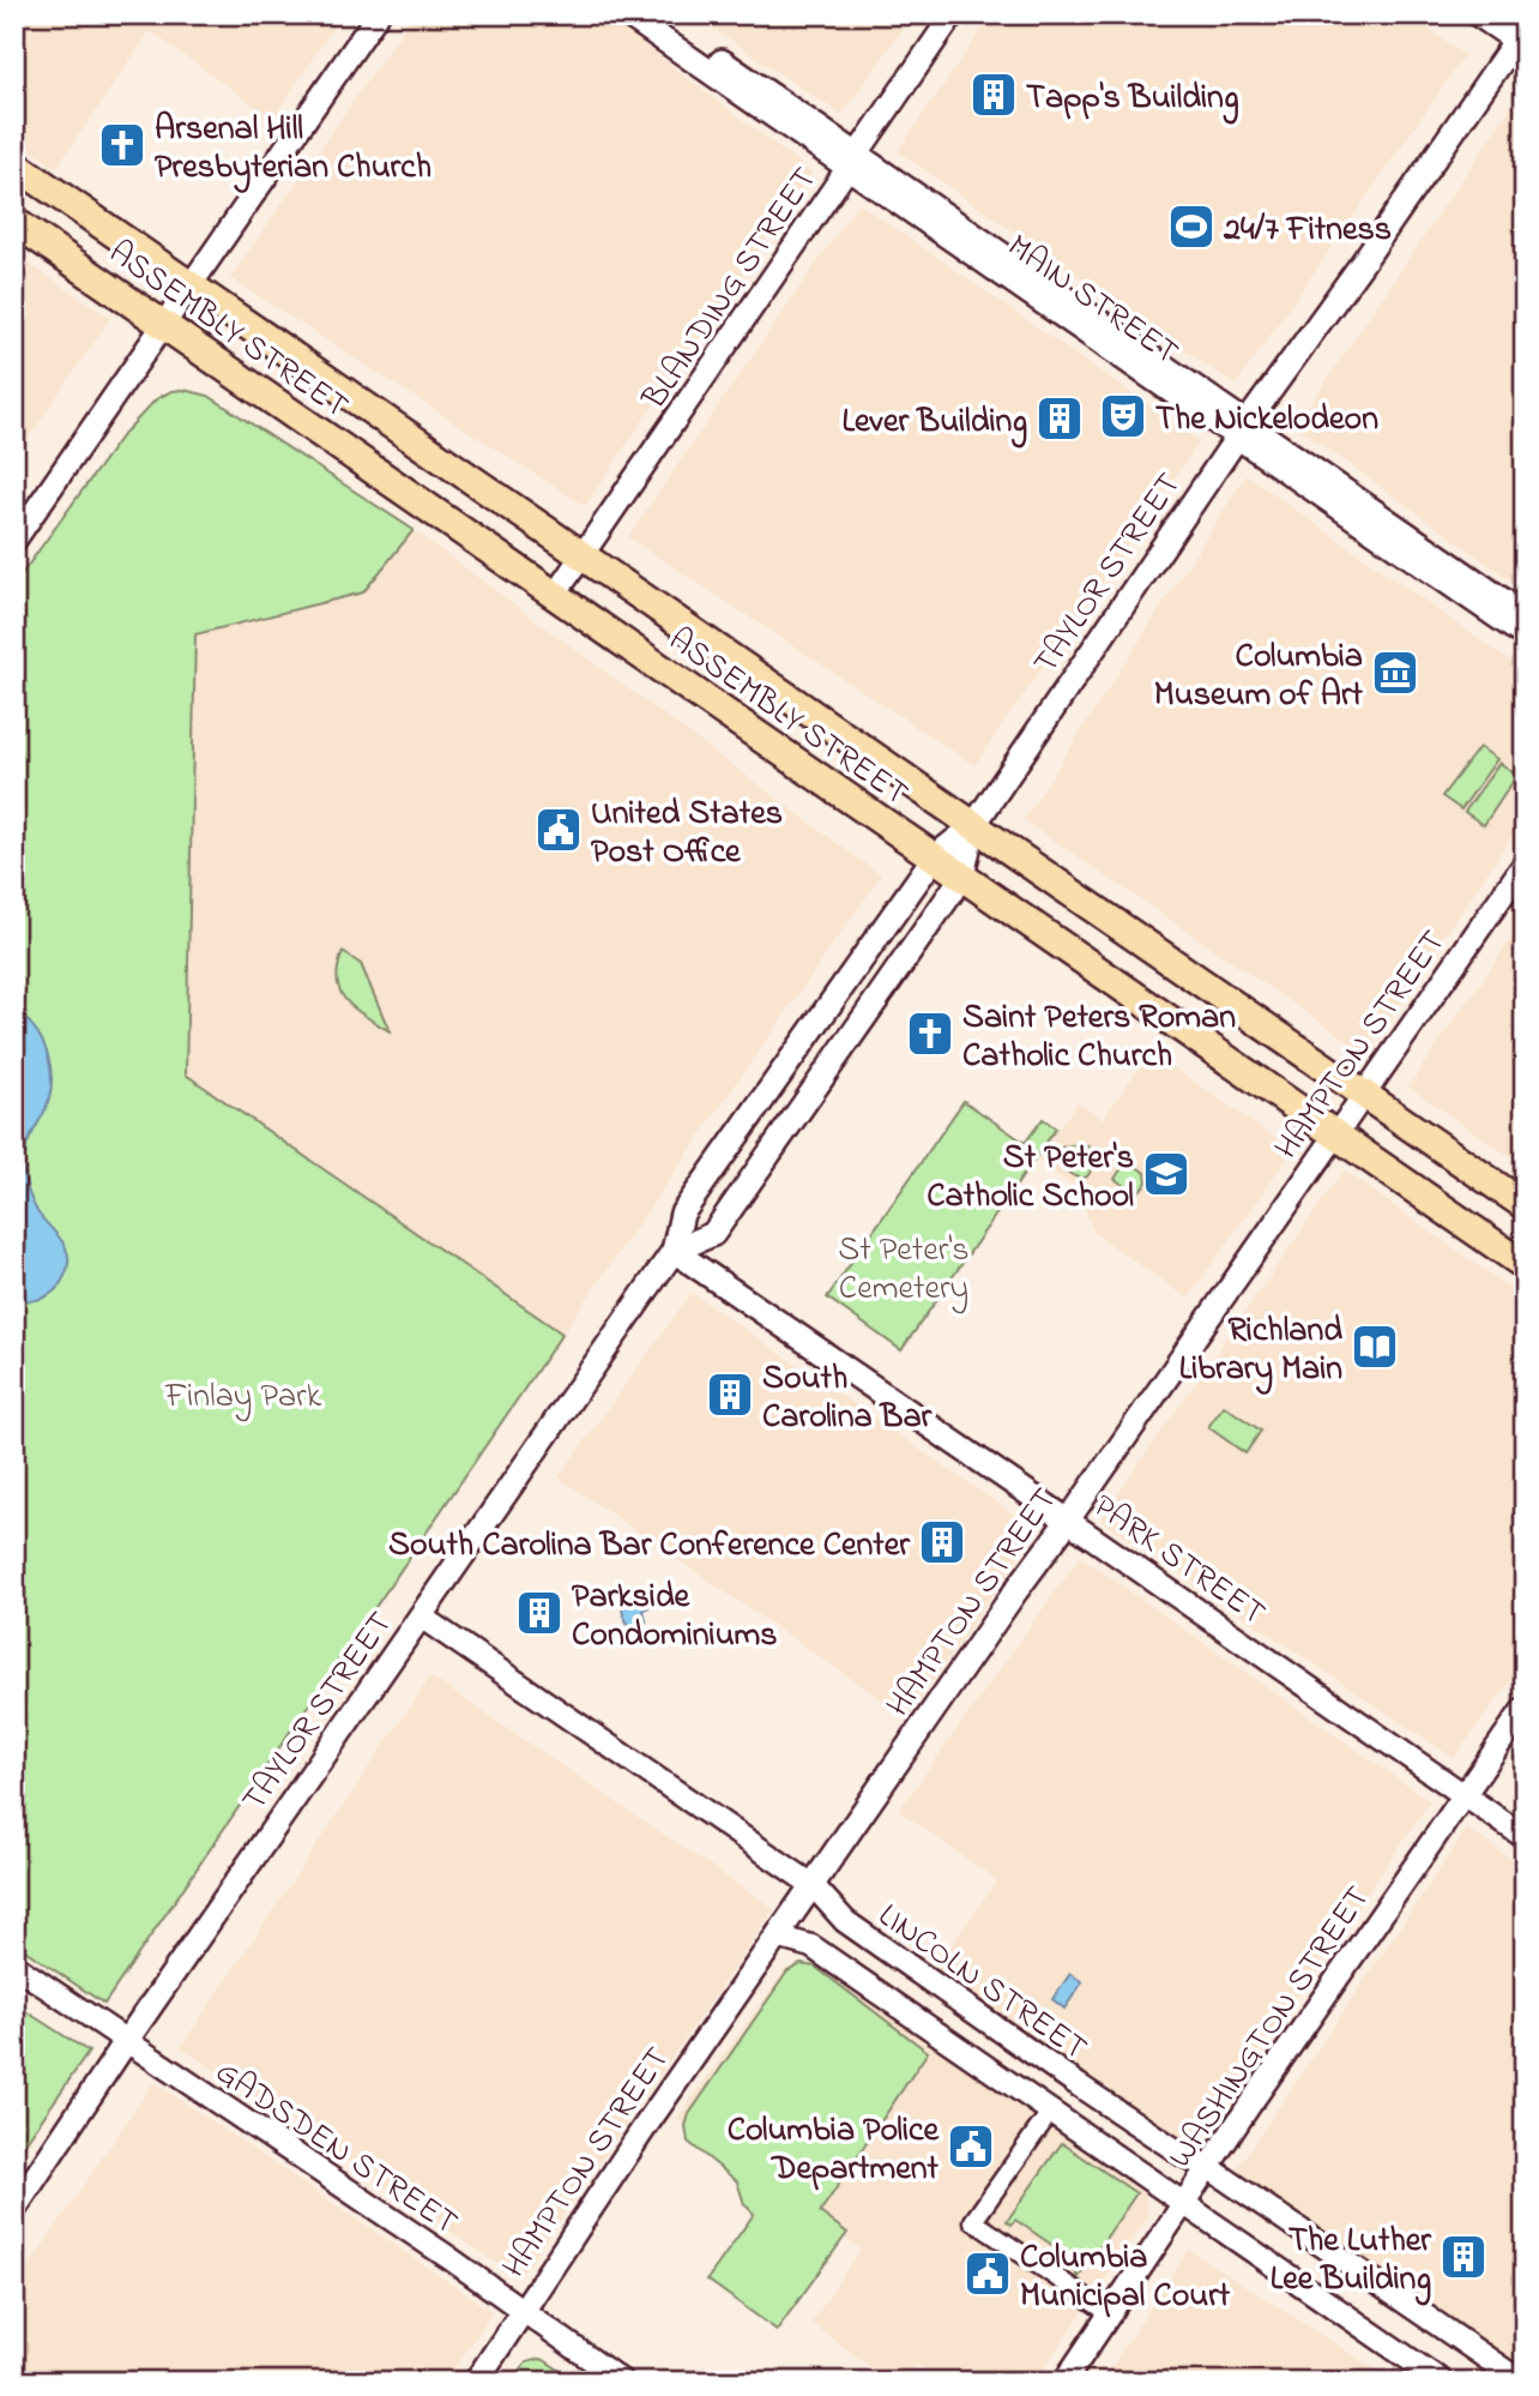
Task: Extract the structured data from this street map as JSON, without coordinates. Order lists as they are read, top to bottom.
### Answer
{
  "streets": {
    "main road": [
      "MAIN STREET",
      "ASSEMBLY STREET",
      "TAYLOR STREET",
      "HAMPTON STREET",
      "PARK STREET"
    ],
    "street": [
      "BLANDING STREET",
      "LINCOLN STREET",
      "WASHINGTON STREET",
      "GADSDEN STREET"
    ]
  },
  "crossings": [
    ["BLANDING STREET", "MAIN STREET"],
    ["BLANDING STREET", "ASSEMBLY STREET"],
    ["MAIN STREET", "TAYLOR STREET"],
    ["ASSEMBLY STREET", "TAYLOR STREET"],
    ["ASSEMBLY STREET", "HAMPTON STREET"],
    ["TAYLOR STREET", "PARK STREET"],
    ["TAYLOR STREET", "LINCOLN STREET"],
    ["TAYLOR STREET", "GADSDEN STREET"],
    ["HAMPTON STREET", "PARK STREET"],
    ["HAMPTON STREET", "LINCOLN STREET"],
    ["HAMPTON STREET", "GADSDEN STREET"],
    ["PARK STREET", "WASHINGTON STREET"],
    ["LINCOLN STREET", "WASHINGTON STREET"]
  ],
  "parks": ["St Peter's Cemetery", "Finlay Park"],
  "places": {
    "building": [
      "Tapp's Building",
      "Lever Building",
      "South Carolina Bar",
      "South Carolina Bar Conference Center",
      "Parkside Condominiums",
      "The Luther Lee Building"
    ],
    "church": ["Arsenal Hill Presbyterian Church", "Saint Peters Roman Catholic Church"],
    "sports": ["24/7 Fitness"],
    "theatre": ["The Nickelodeon"],
    "museum": ["Columbia Museum of Art"],
    "public building": ["United States Post Office", "Columbia Police Department", "Columbia Municipal Court"],
    "school or university": ["St Peter's Catholic School"],
    "library": ["Richland Library Main"]
  }
}
